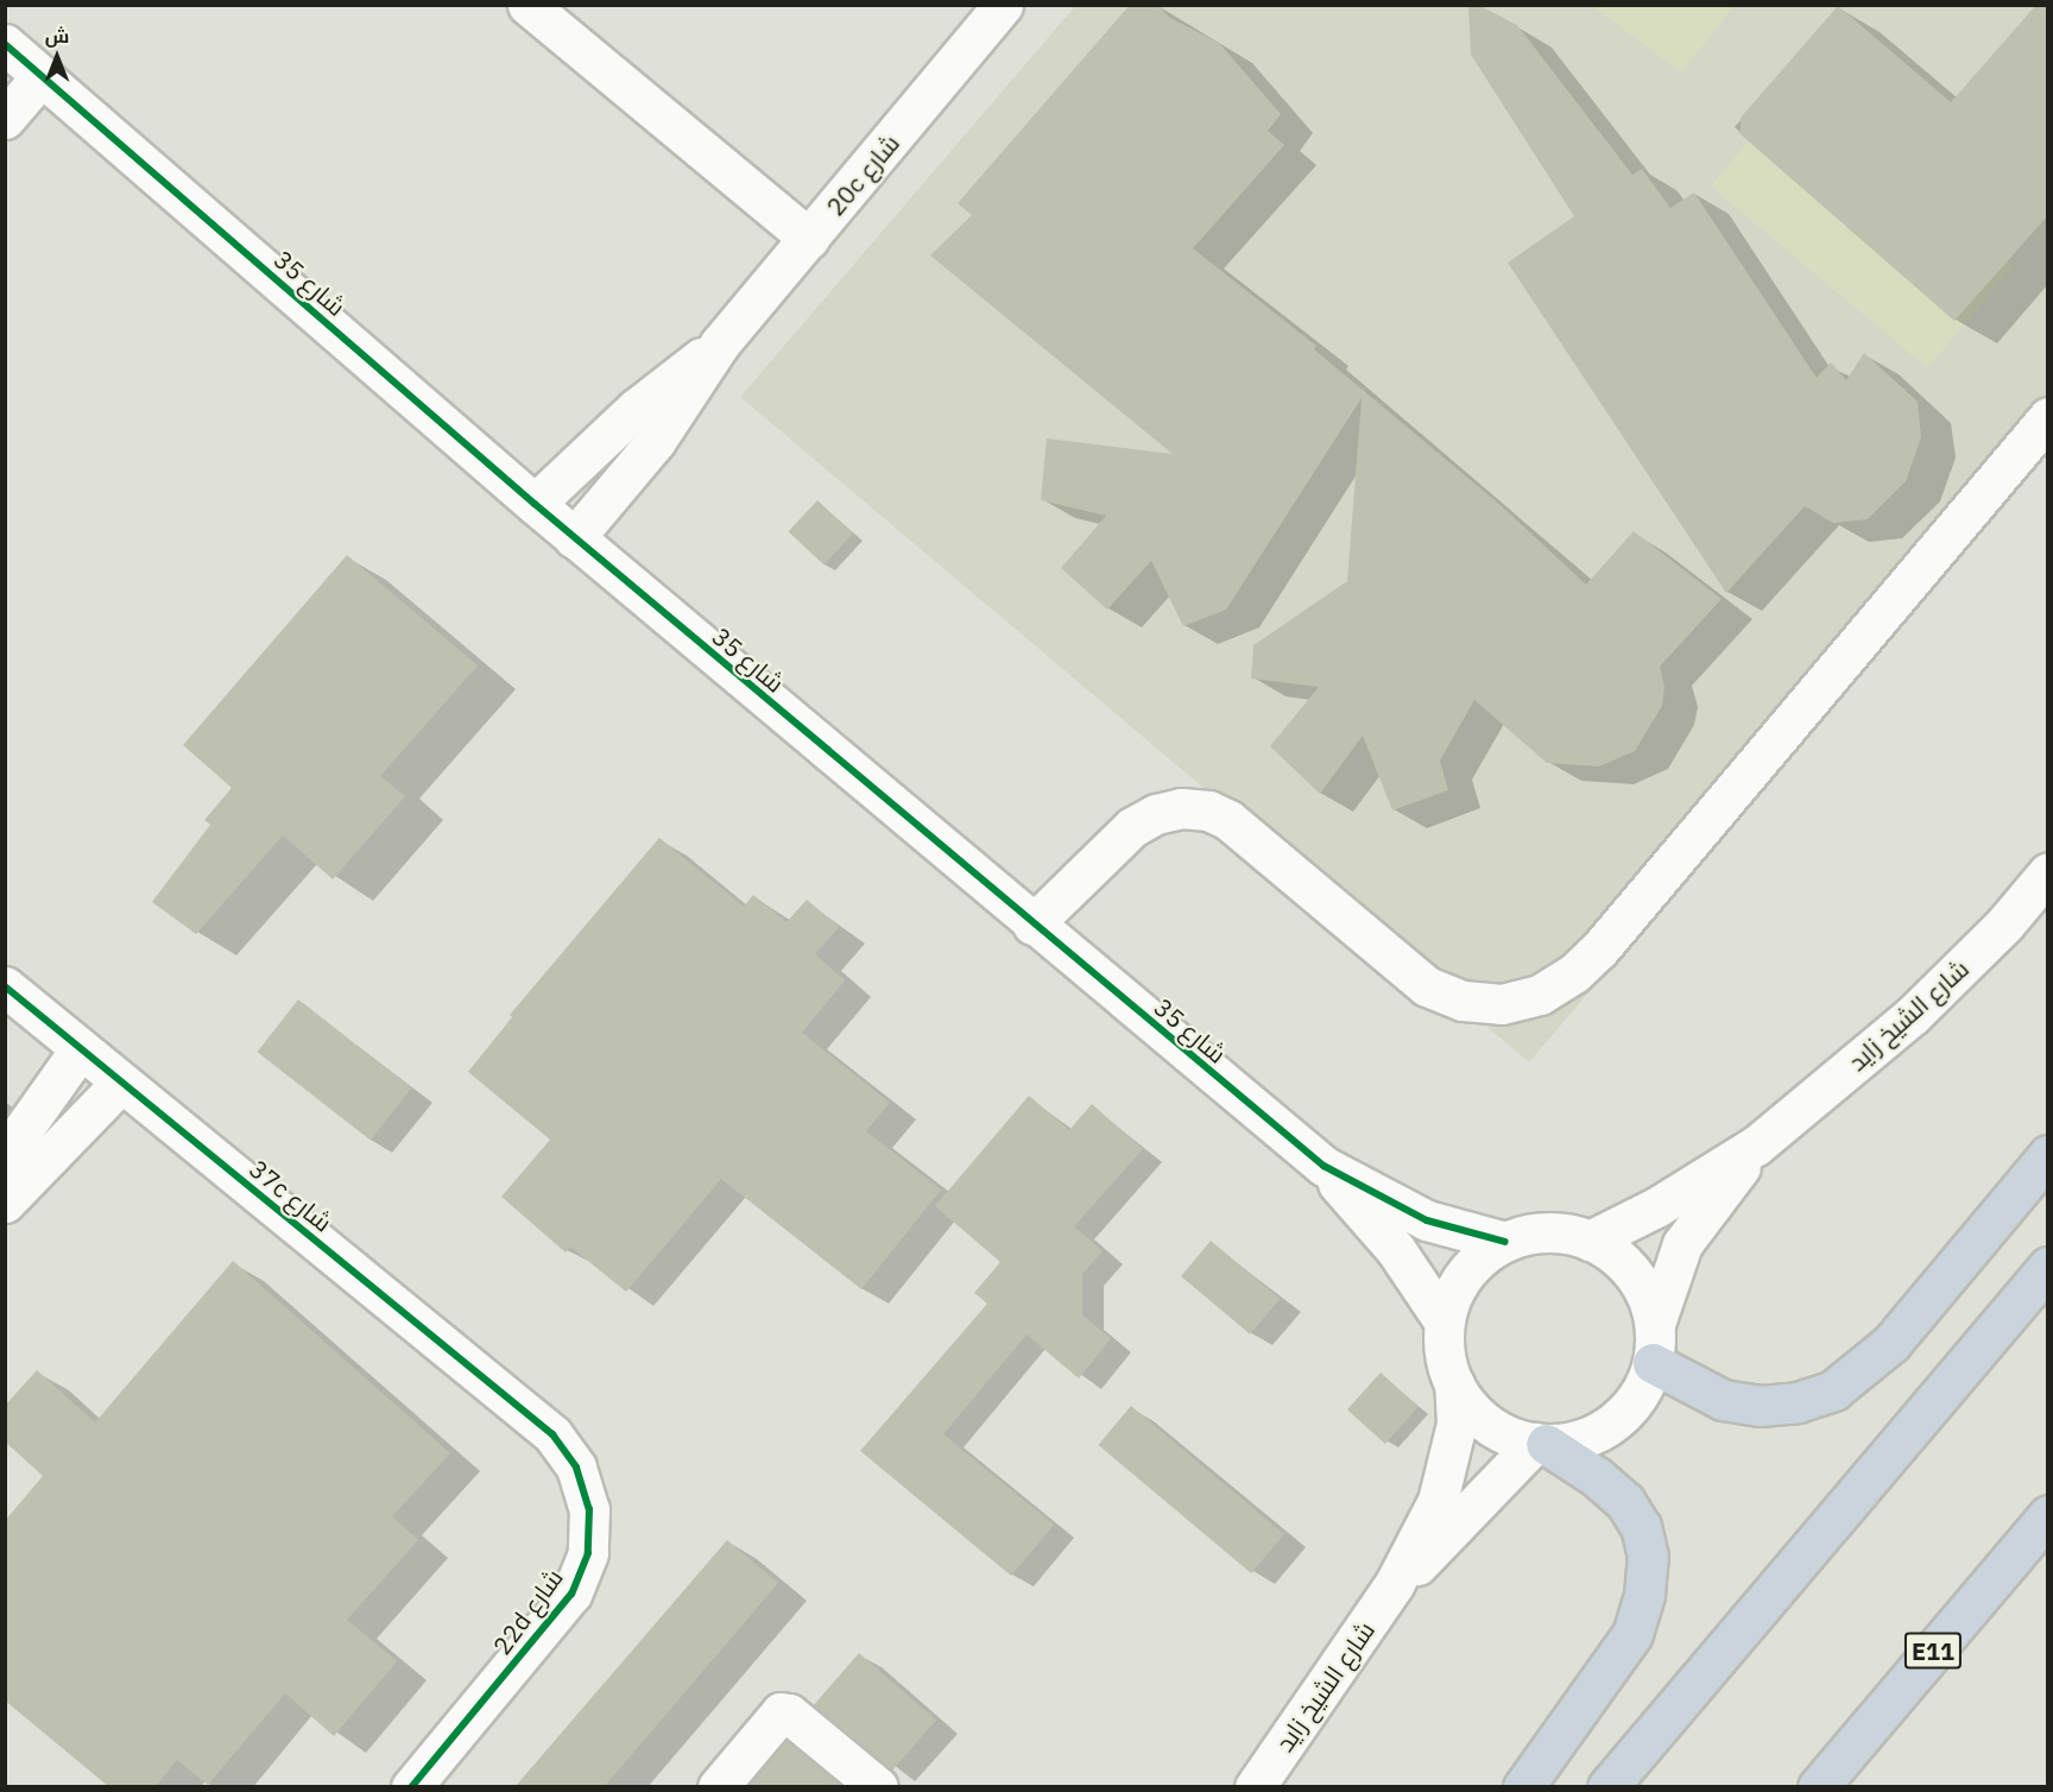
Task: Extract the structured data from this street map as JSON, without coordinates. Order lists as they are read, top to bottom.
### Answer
{
  "streets": {
    "highway": ["E11"],
    "street": [
      "20c شارع",
      "شارع 35",
      "شارع الشيخ زايد",
      "37c شارع",
      "22d شارع"
    ]
  },
  "crossings": [
    ["20c شارع", "شارع 35"],
    ["37c شارع", "22d شارع"]
  ],
  "north": "top"
}
